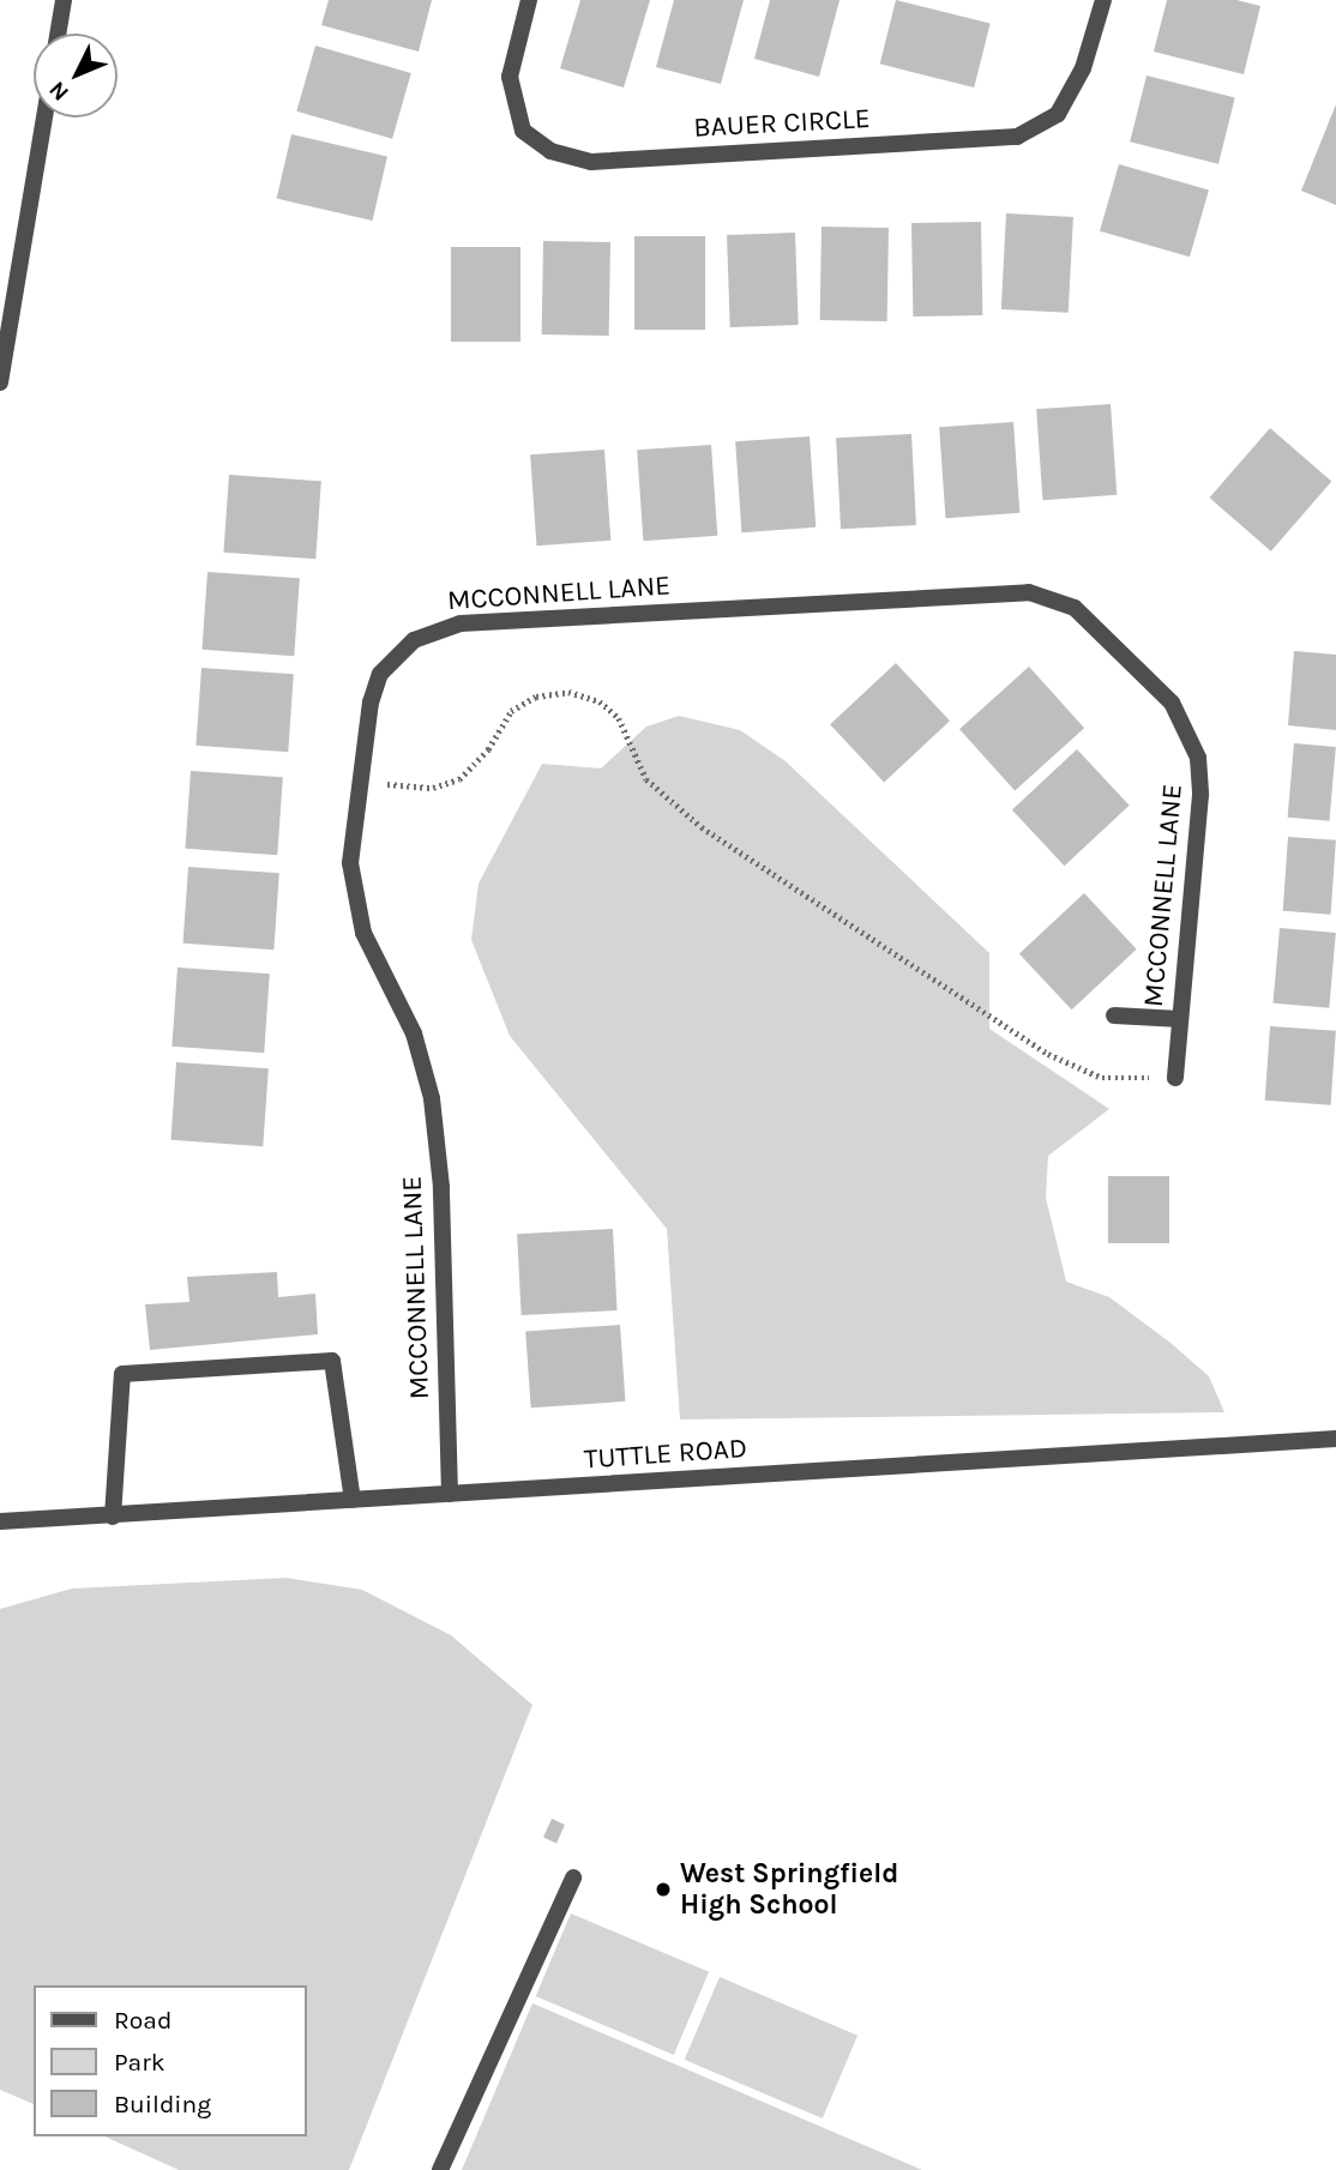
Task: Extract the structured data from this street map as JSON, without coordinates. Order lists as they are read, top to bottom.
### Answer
{
  "streets": {
    "street": ["BAUER CIRCLE", "MCCONNELL LANE", "TUTTLE ROAD"]
  },
  "crossings": [
    ["MCCONNELL LANE", "TUTTLE ROAD"]
  ],
  "places": ["West Springfield High School"],
  "legend": ["Road", "Park", "Building"],
  "north": "bottom left"
}
